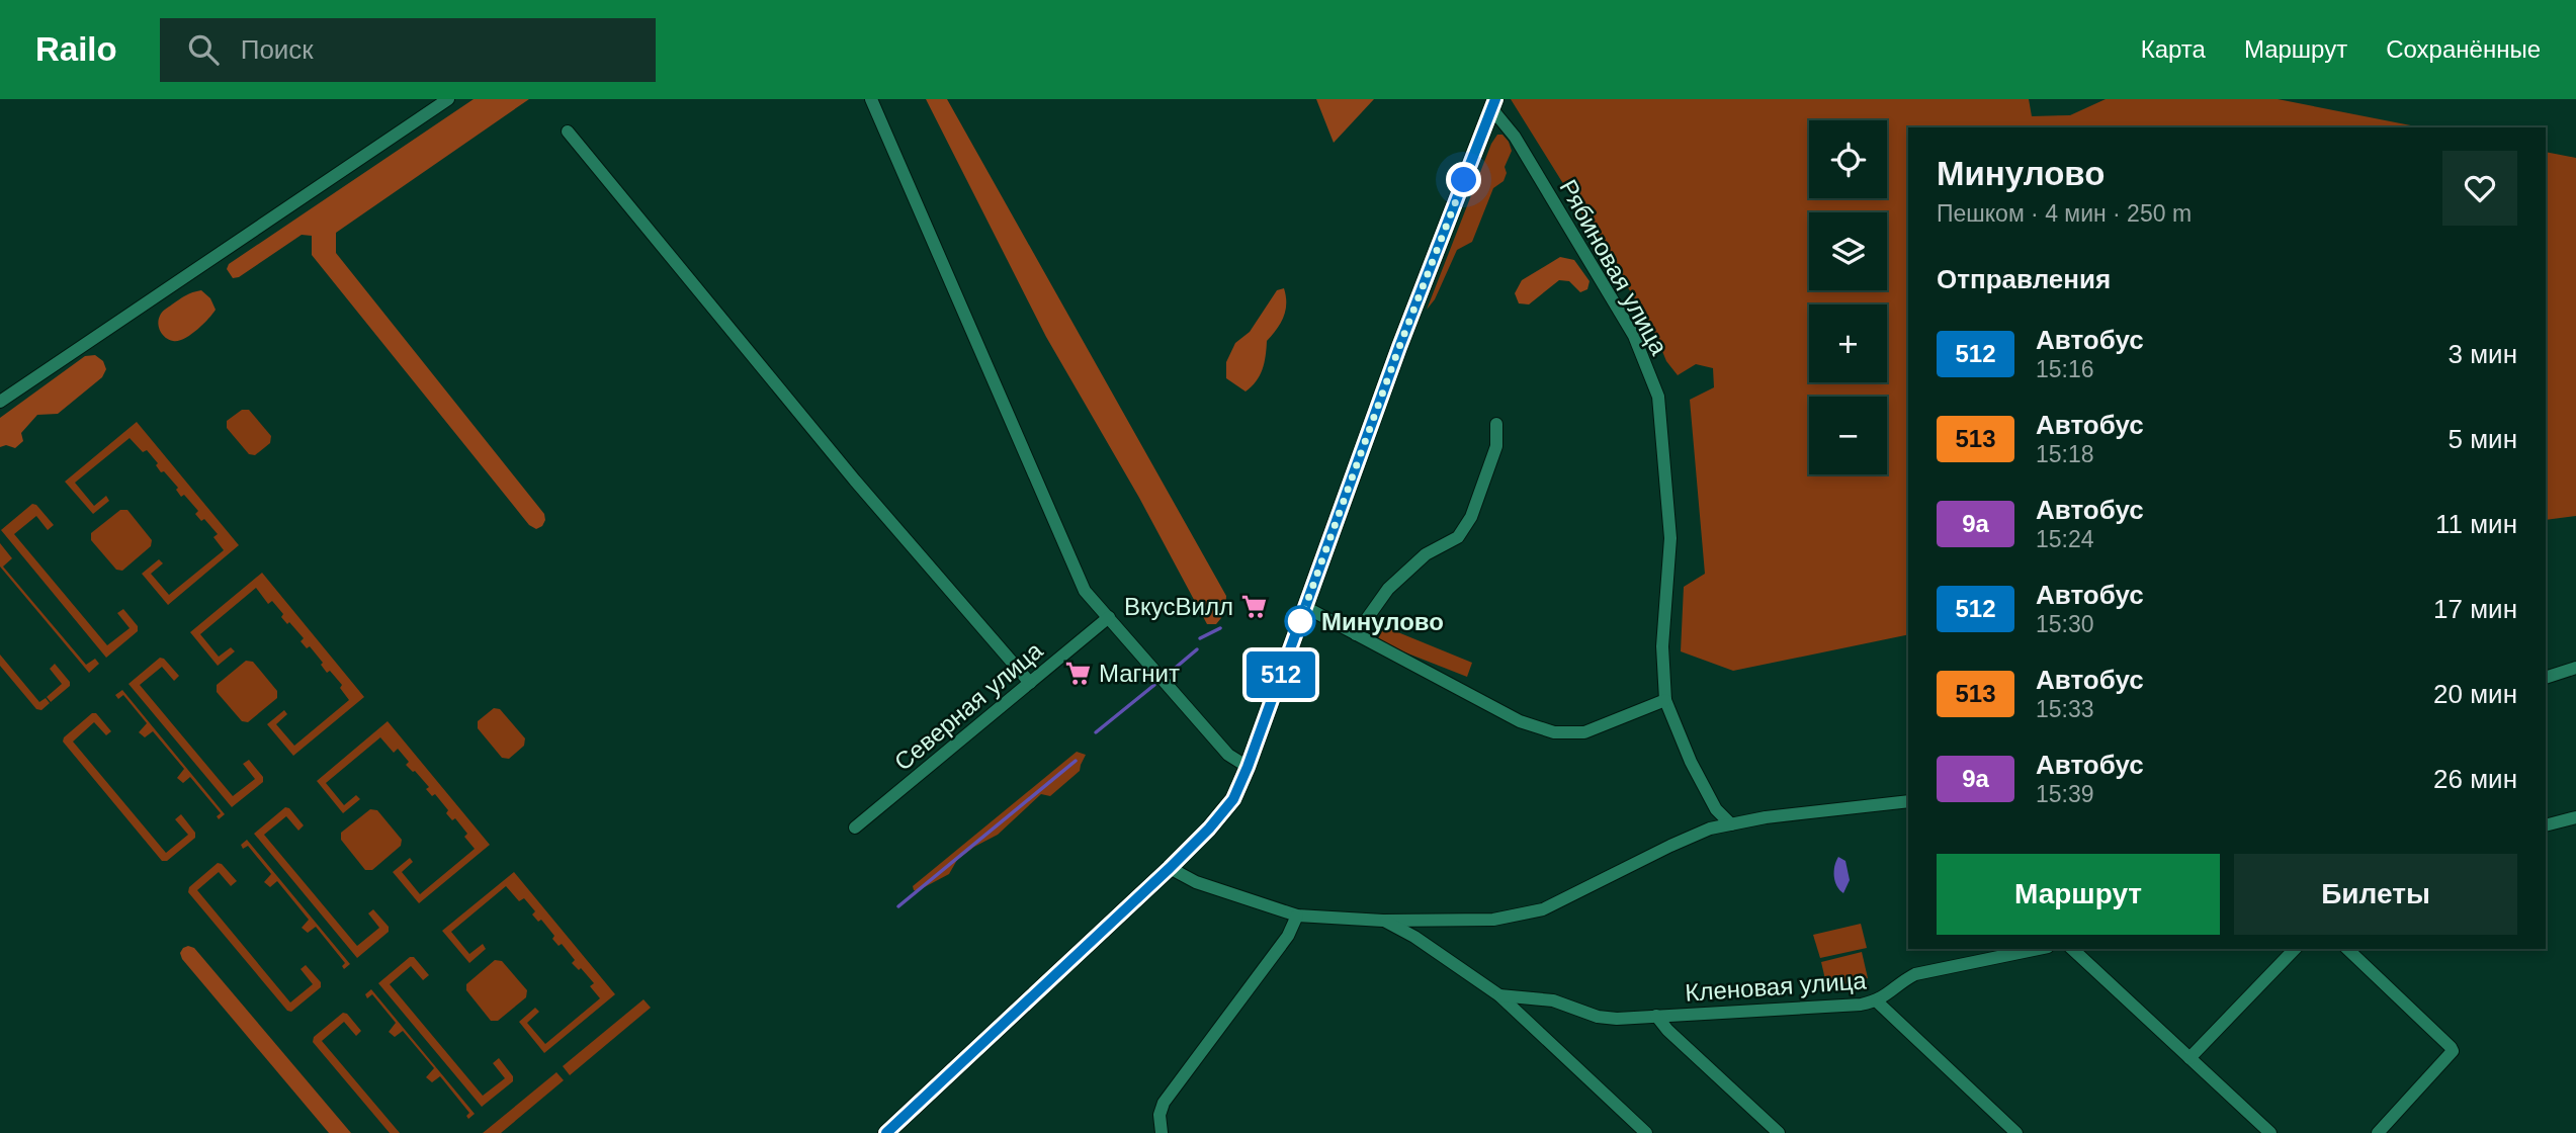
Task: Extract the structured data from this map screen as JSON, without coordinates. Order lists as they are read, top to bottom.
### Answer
{
  "streets": {
    "street": ["Рябиновая улица", "Северная улица", "Кленовая улица"]
  },
  "places": {
    "supermarket": ["ВкусВилл", "Магнит"],
    "other": ["Минулово"]
  },
  "lines": ["bus line 512"],
  "page": {
    "header": "Railo",
    "search": "Поиск",
    "nav": ["Карта", "Маршрут", "Сохранённые"],
    "on_map": "512",
    "map_buttons": ["+", "−"],
    "heading": [
      ["Минулово", "Пешком · 4 мин · 250 m"],
      "Отправления"
    ],
    "list": [
      {
        "mark": "512",
        "name": "Автобус",
        "note": "15:16",
        "value": "3 мин"
      },
      {
        "mark": "513",
        "name": "Автобус",
        "note": "15:18",
        "value": "5 мин"
      },
      {
        "mark": "9а",
        "name": "Автобус",
        "note": "15:24",
        "value": "11 мин"
      },
      {
        "mark": "512",
        "name": "Автобус",
        "note": "15:30",
        "value": "17 мин"
      },
      {
        "mark": "513",
        "name": "Автобус",
        "note": "15:33",
        "value": "20 мин"
      },
      {
        "mark": "9а",
        "name": "Автобус",
        "note": "15:39",
        "value": "26 мин"
      }
    ],
    "buttons": ["Маршрут", "Билеты"]
  }
}
